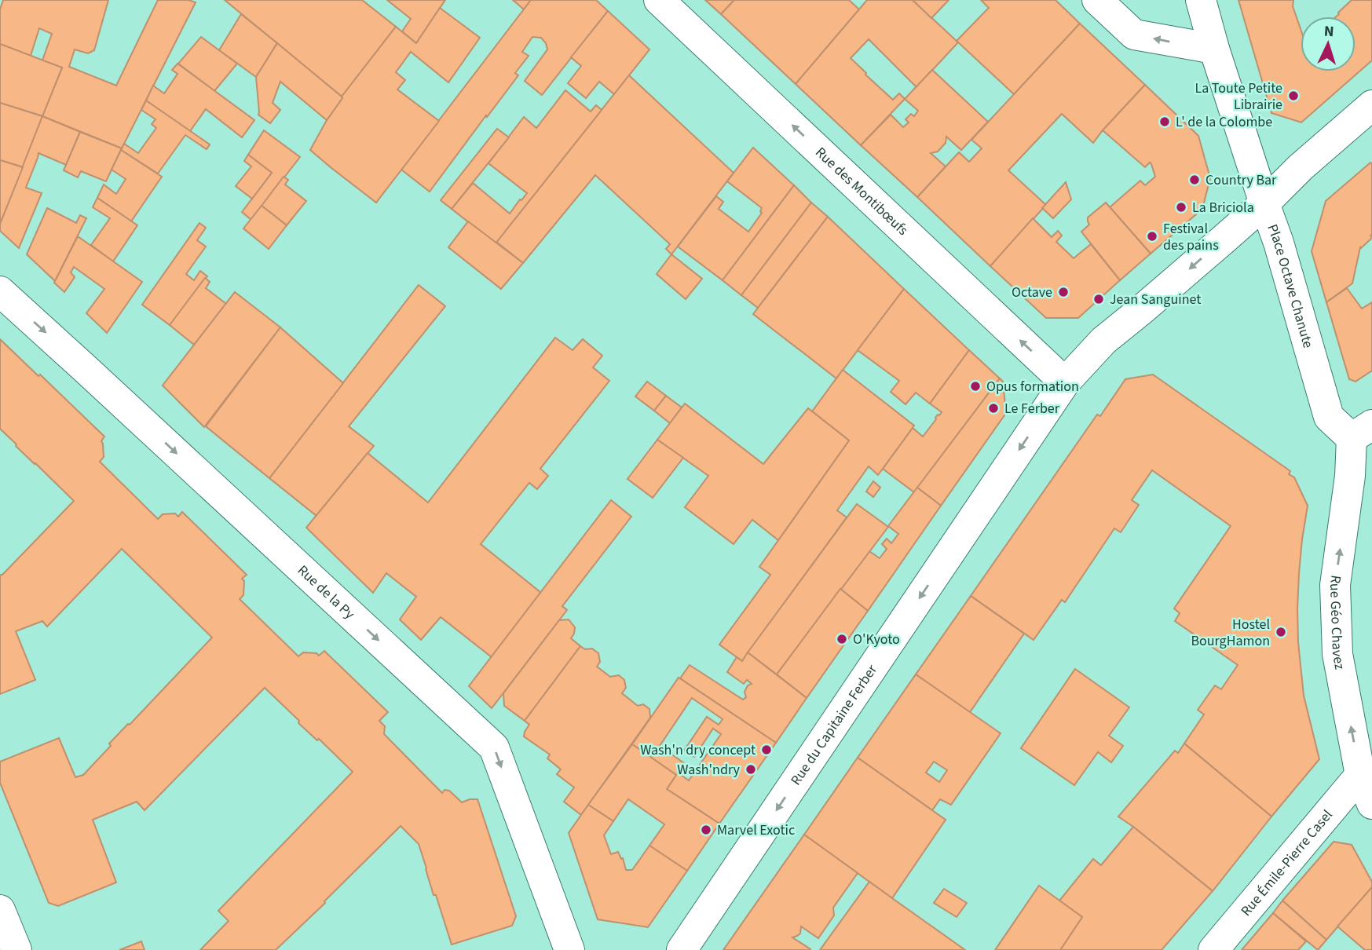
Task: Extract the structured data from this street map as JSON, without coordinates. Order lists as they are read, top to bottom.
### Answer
{
  "streets": {
    "street": [
      "Rue des Montibœufs",
      "Place Octave Chanute",
      "Rue de la Py",
      "Rue Géo Chavez",
      "Rue du Capitaine Ferber",
      "Rue Émile-Pierre Casel"
    ]
  },
  "crossings": [
    ["Rue des Montibœufs", "Rue du Capitaine Ferber"],
    ["Place Octave Chanute", "Rue Géo Chavez"],
    ["Place Octave Chanute", "Rue du Capitaine Ferber"],
    ["Rue Géo Chavez", "Rue Émile-Pierre Casel"]
  ],
  "one_way": [
    "Rue des Montibœufs",
    "Place Octave Chanute",
    "Rue de la Py",
    "Rue Géo Chavez",
    "Rue du Capitaine Ferber"
  ],
  "places": [
    "La Toute Petite Librairie",
    "L' de la Colombe",
    "Country Bar",
    "La Briciola",
    "Festival des pains",
    "Octave",
    "Jean Sanguinet",
    "Opus formation",
    "Le Ferber",
    "Hostel BourgHamon",
    "O'Kyoto",
    "Wash'n dry concept",
    "Wash'ndry",
    "Marvel Exotic"
  ],
  "north": "top"
}
